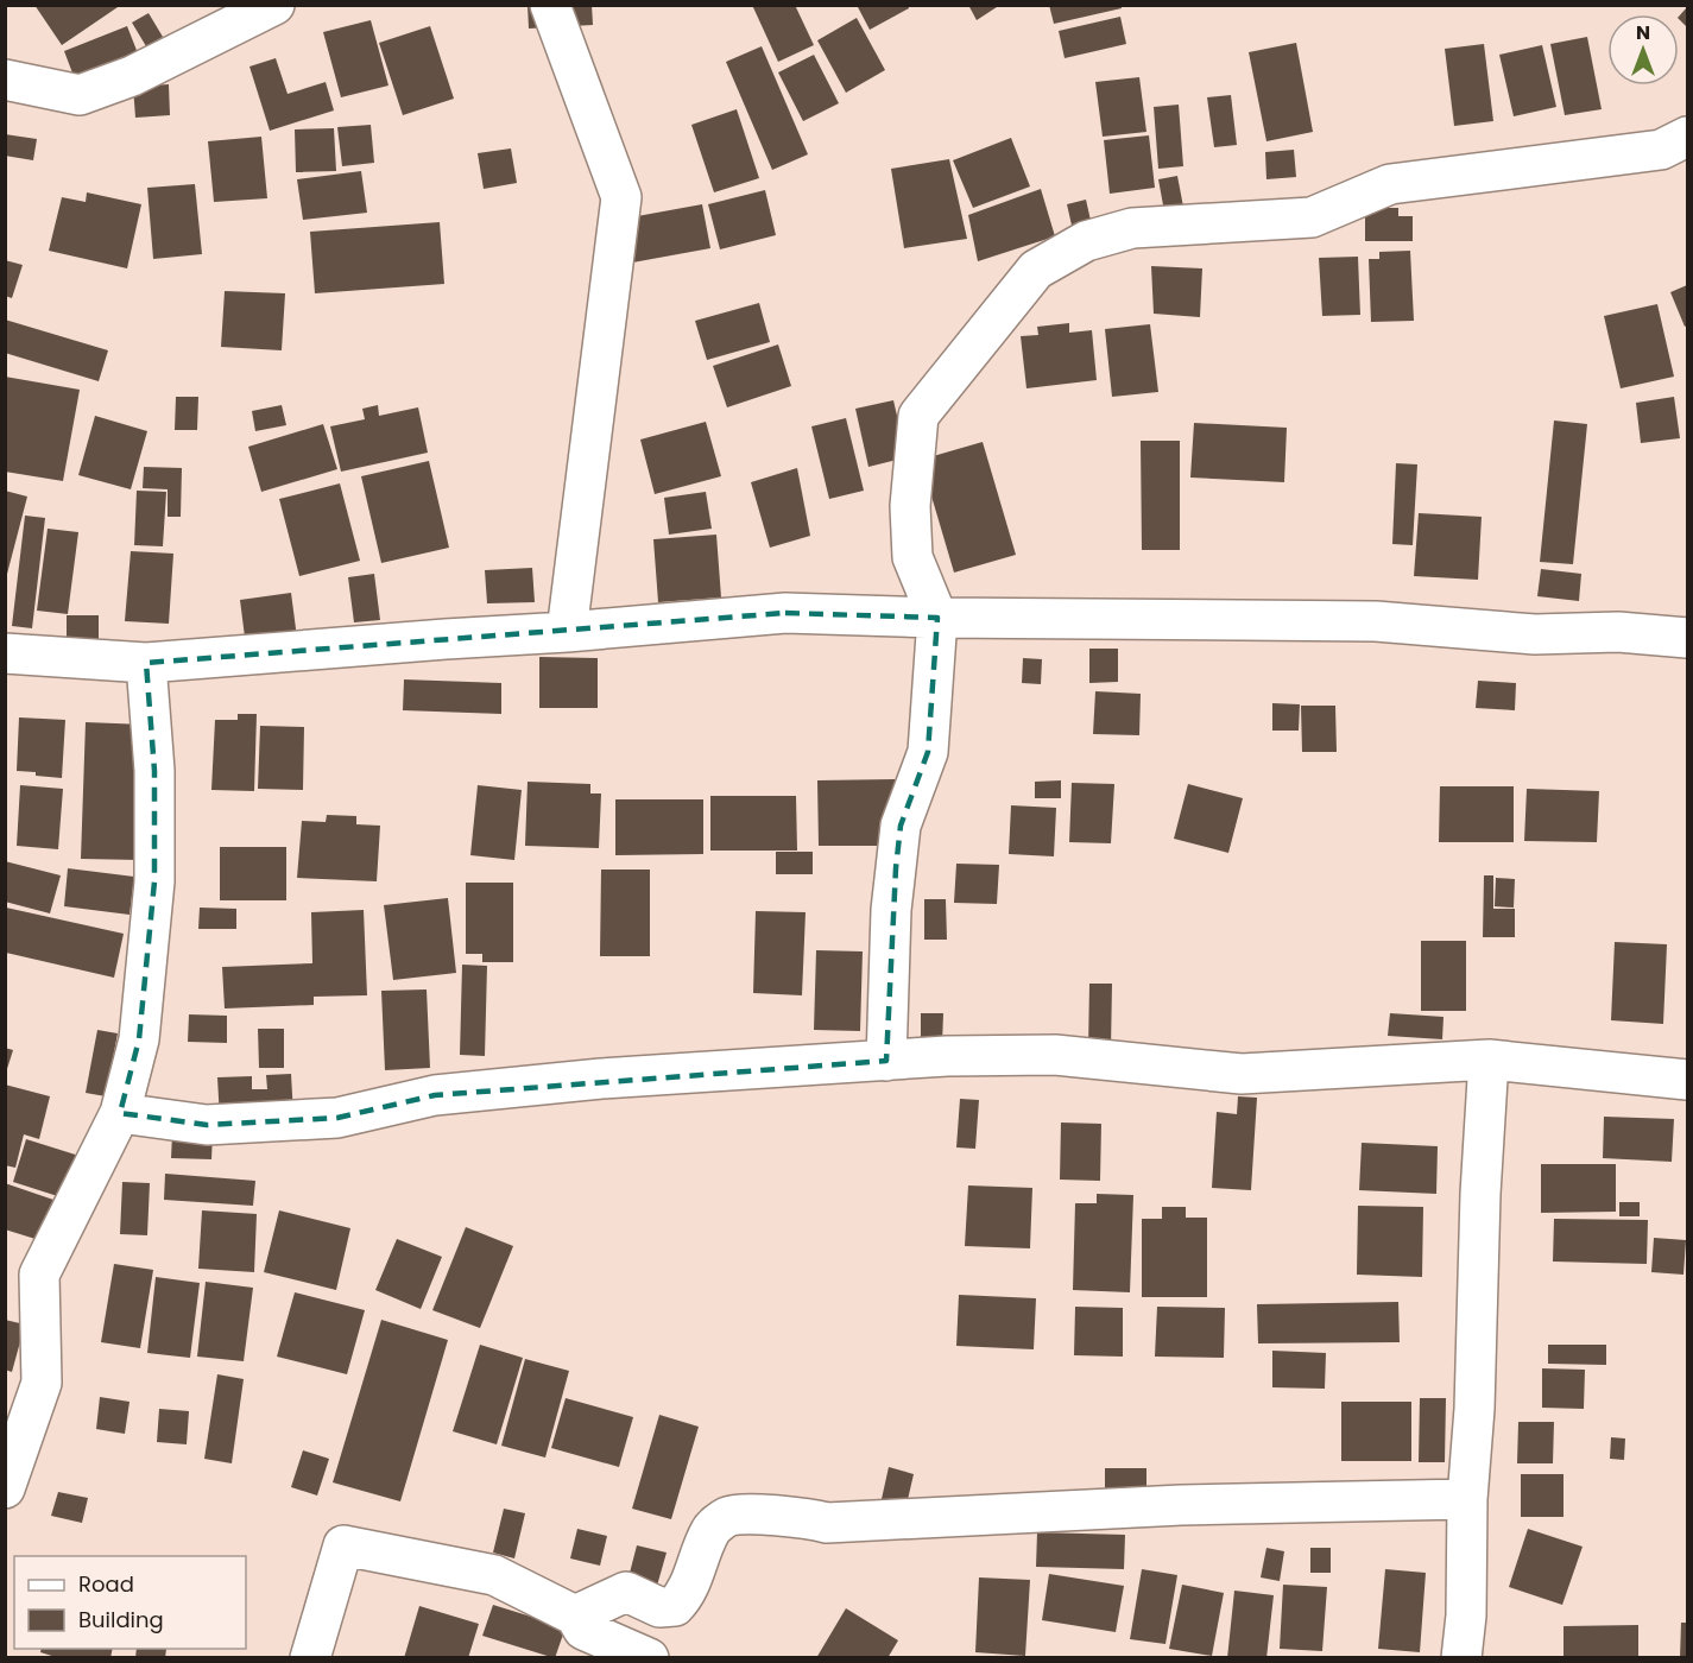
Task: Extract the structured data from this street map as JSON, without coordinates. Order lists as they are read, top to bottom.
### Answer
{
  "legend": ["Road", "Building"],
  "north": "top"
}
